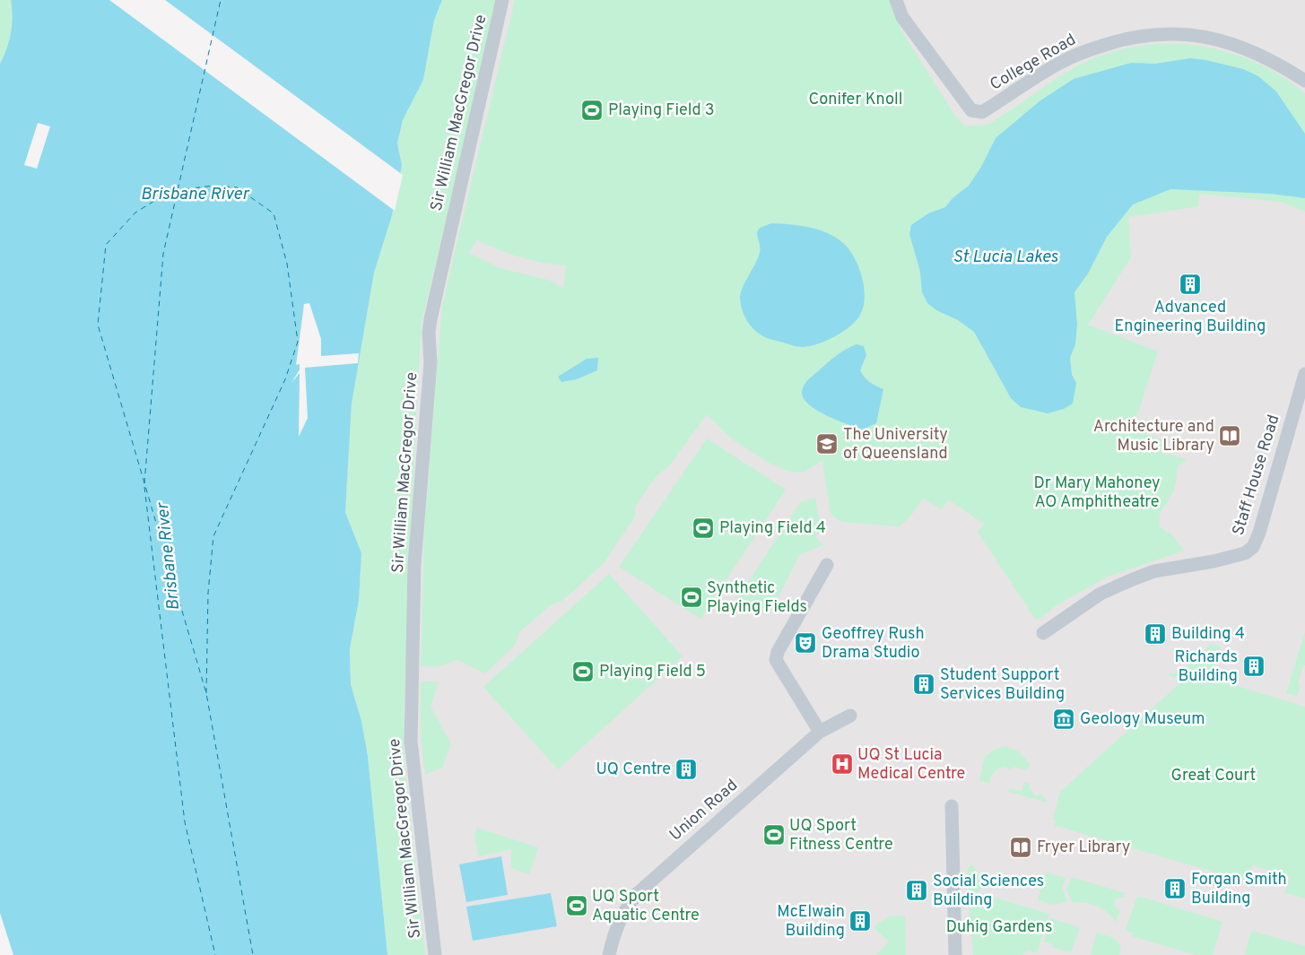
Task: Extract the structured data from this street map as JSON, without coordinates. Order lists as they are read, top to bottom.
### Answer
{
  "streets": {
    "street": [
      "College Road",
      "Sir William MacGregor Drive",
      "Staff House Road",
      "Union Road"
    ]
  },
  "water": ["Brisbane River", "St Lucia Lakes"],
  "parks": [
    "Conifer Knoll",
    "Dr Mary Mahoney AO Amphitheatre",
    "Great Court",
    "Duhig Gardens"
  ],
  "places": {
    "sports": [
      "Playing Field 3",
      "Playing Field 4",
      "Synthetic Playing Fields",
      "Playing Field 5",
      "UQ Sport Fitness Centre",
      "UQ Sport Aquatic Centre"
    ],
    "building": [
      "Advanced Engineering Building",
      "Building 4",
      "Richards Building",
      "Student Support Services Building",
      "UQ Centre",
      "Forgan Smith Building",
      "Social Sciences Building",
      "McElwain Building"
    ],
    "library": ["Architecture and Music Library", "Fryer Library"],
    "school or university": ["The University of Queensland"],
    "theatre": ["Geoffrey Rush Drama Studio"],
    "museum": ["Geology Museum"],
    "hospital": ["UQ St Lucia Medical Centre"]
  }
}
